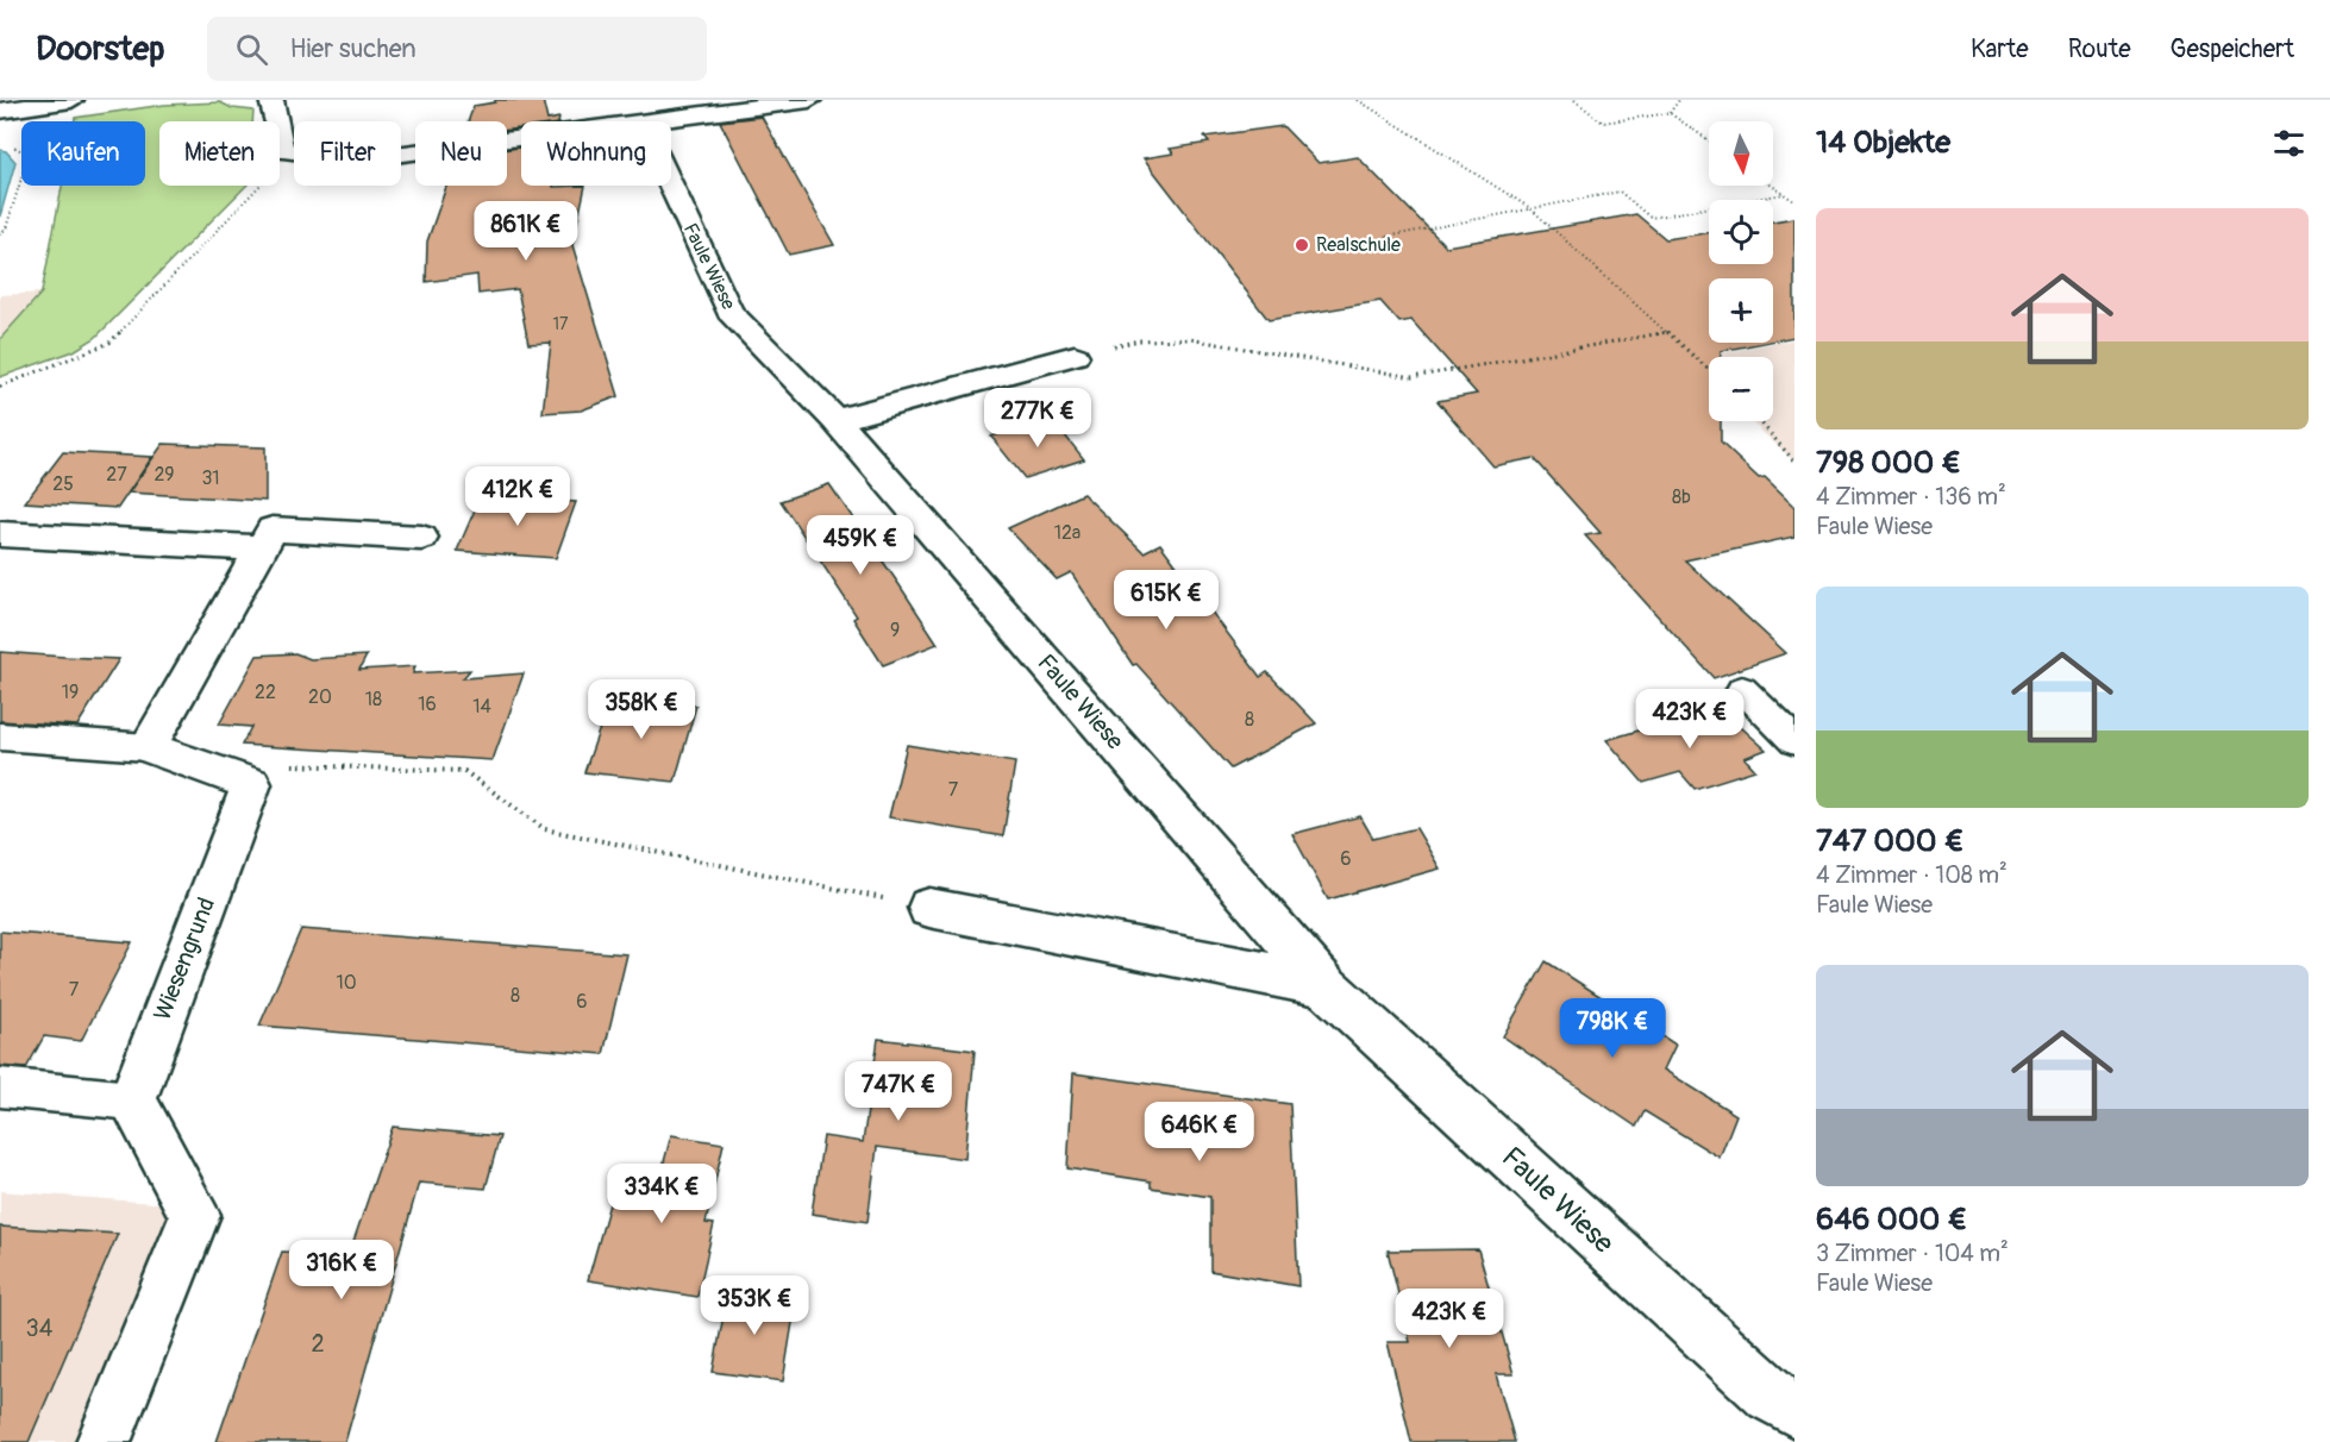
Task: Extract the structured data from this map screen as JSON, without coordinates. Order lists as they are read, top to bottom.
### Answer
{
  "streets": {
    "street": ["Faule Wiese", "Wiesengrund"]
  },
  "places": ["Realschule"],
  "house_numbers": [
    "17",
    "27",
    "29",
    "31",
    "25",
    "8b",
    "12a",
    "9",
    "19",
    "22",
    "20",
    "18",
    "16",
    "14",
    "8",
    "7",
    "6",
    "10",
    "7",
    "8",
    "6",
    "34",
    "2"
  ],
  "north": "bottom",
  "page": {
    "header": "Doorstep",
    "search": "Hier suchen",
    "nav": ["Karte", "Route", "Gespeichert"],
    "heading": "14 Objekte",
    "map_buttons": ["+", "−"],
    "chip": [
      "Kaufen",
      "Mieten",
      "Filter",
      "Neu",
      "Wohnung"
    ],
    "list": [
      {
        "name": "798 000 €",
        "note": "4 Zimmer · 136 m² · Faule Wiese"
      },
      {
        "name": "747 000 €",
        "note": "4 Zimmer · 108 m² · Faule Wiese"
      },
      {
        "name": "646 000 €",
        "note": "3 Zimmer · 104 m² · Faule Wiese"
      }
    ],
    "price": [
      "861K €",
      "277K €",
      "412K €",
      "459K €",
      "615K €",
      "358K €",
      "423K €",
      "798K €",
      "747K €",
      "646K €",
      "334K €",
      "316K €",
      "353K €",
      "423K €"
    ]
  }
}
